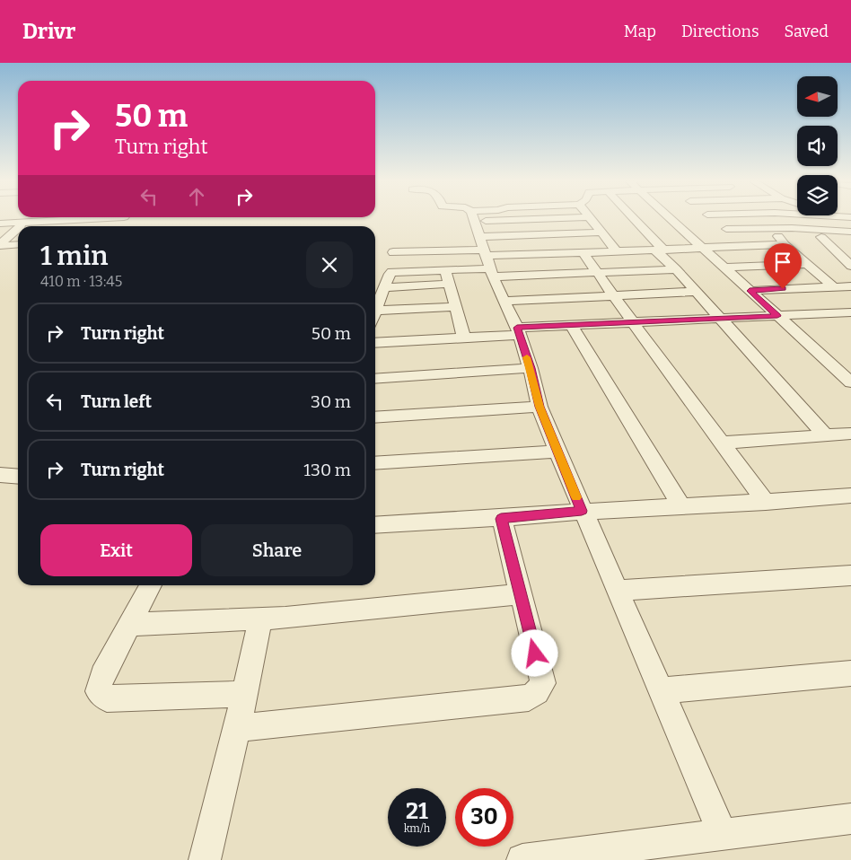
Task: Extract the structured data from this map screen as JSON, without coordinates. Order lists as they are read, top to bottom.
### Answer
{
  "north": "left",
  "page": {
    "header": "Drivr",
    "nav": ["Map", "Directions", "Saved"],
    "turn": ["50 m", "Turn right"],
    "heading": ["1 min", "410 m · 13:45"],
    "list": [
      {
        "name": "Turn right",
        "value": "50 m"
      },
      {
        "name": "Turn left",
        "value": "30 m"
      },
      {
        "name": "Turn right",
        "value": "130 m"
      }
    ],
    "buttons": ["Exit", "Share"],
    "speed": "21 km/h",
    "limit": "30"
  }
}
